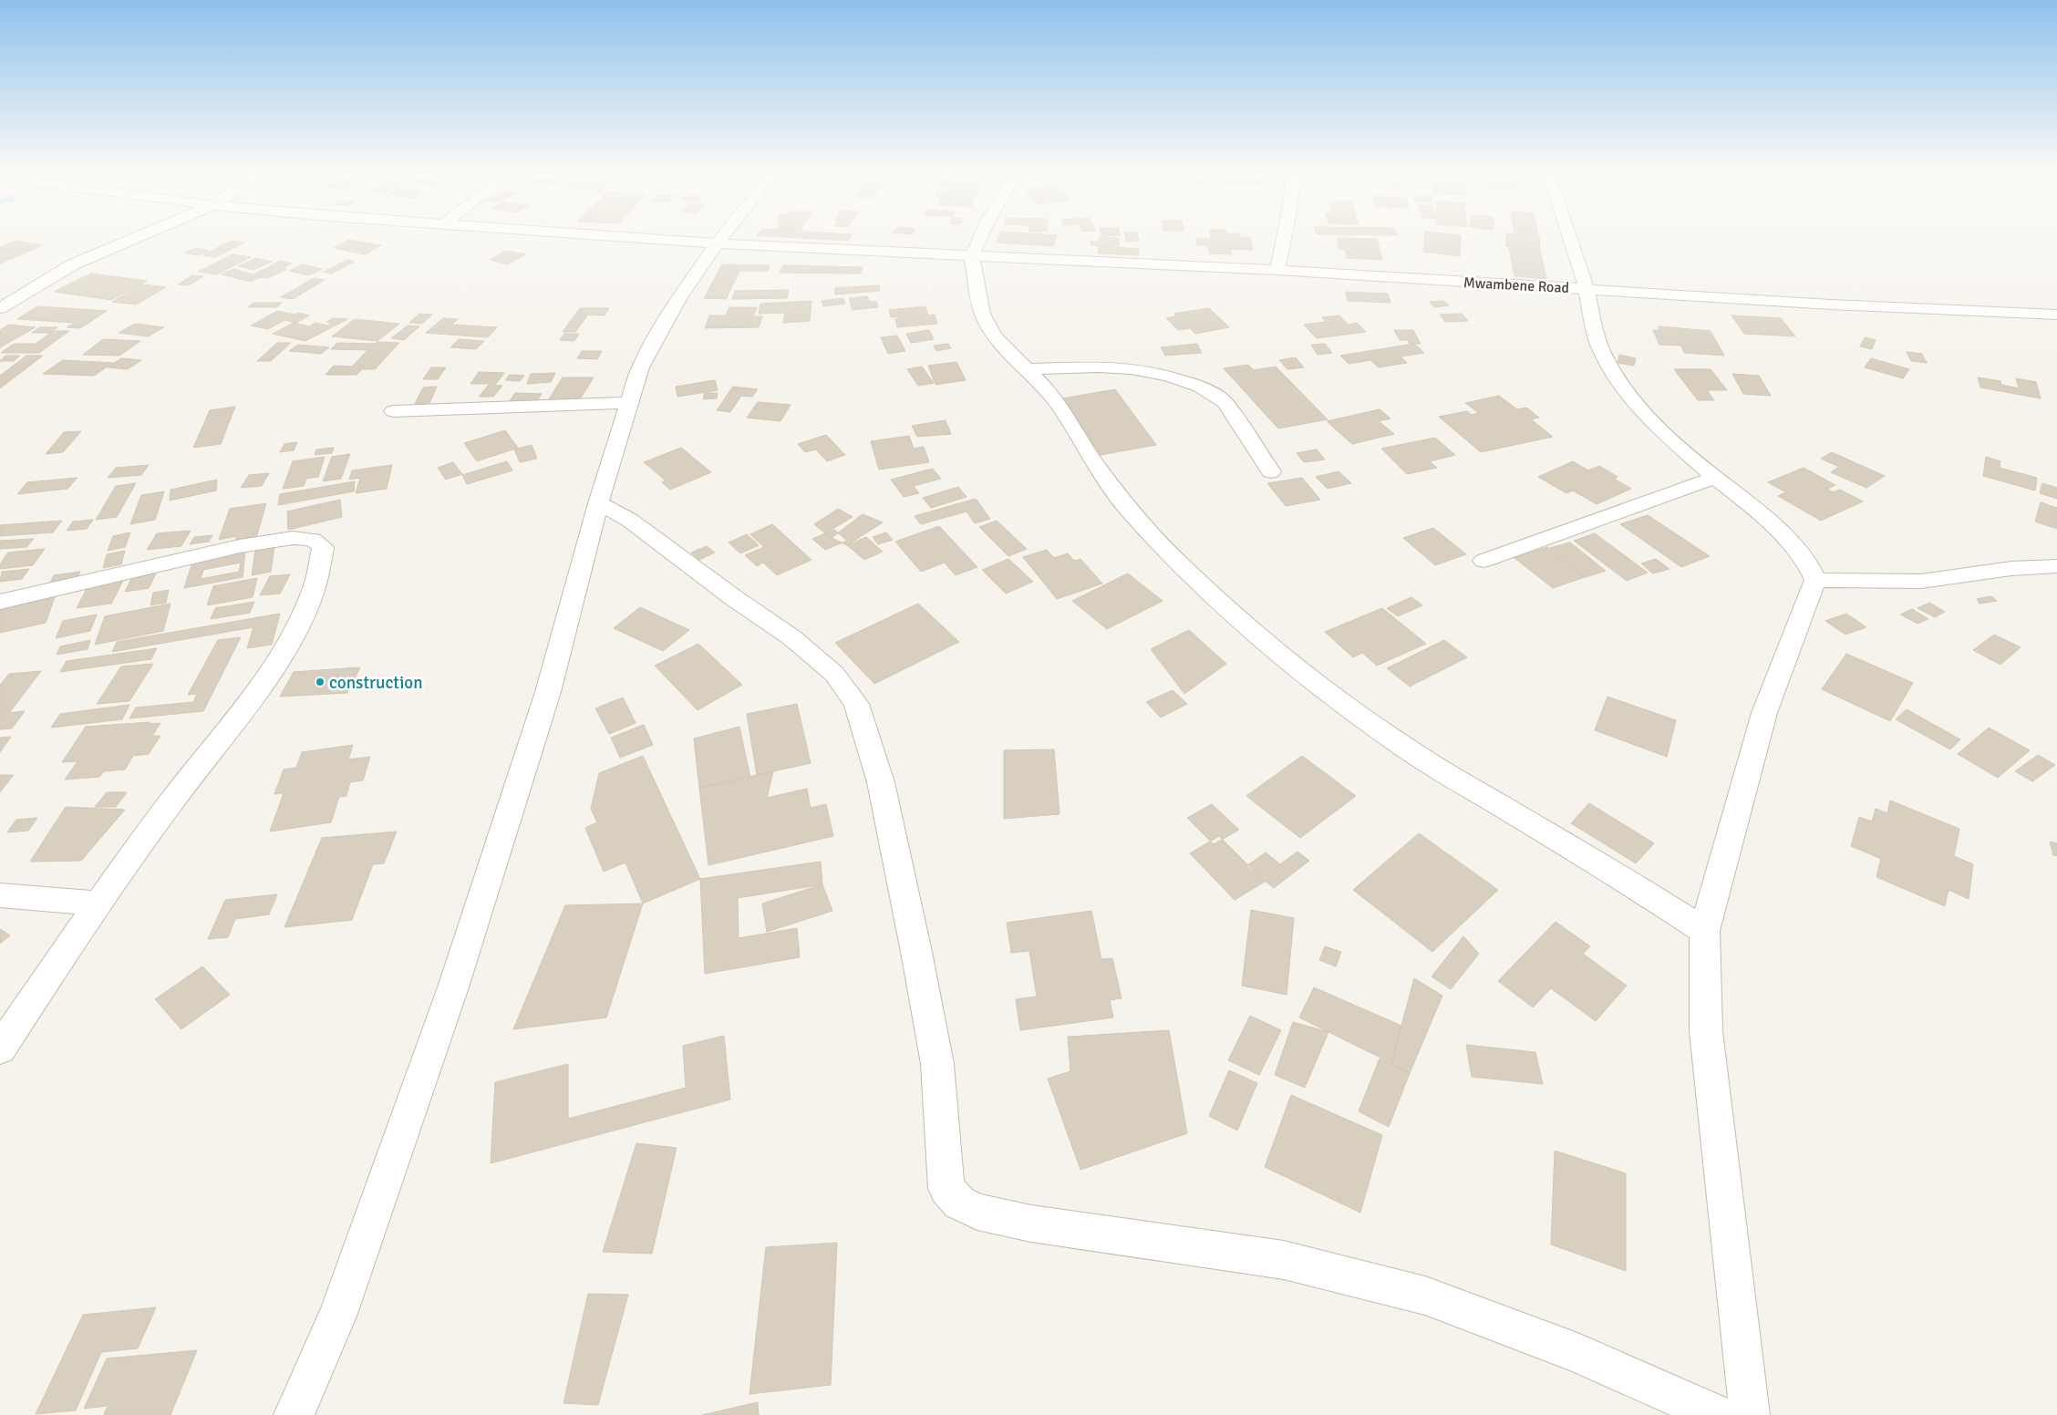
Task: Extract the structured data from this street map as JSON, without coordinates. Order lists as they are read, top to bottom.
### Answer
{
  "streets": {
    "street": ["Mwambene Road"]
  },
  "places": ["construction"]
}
